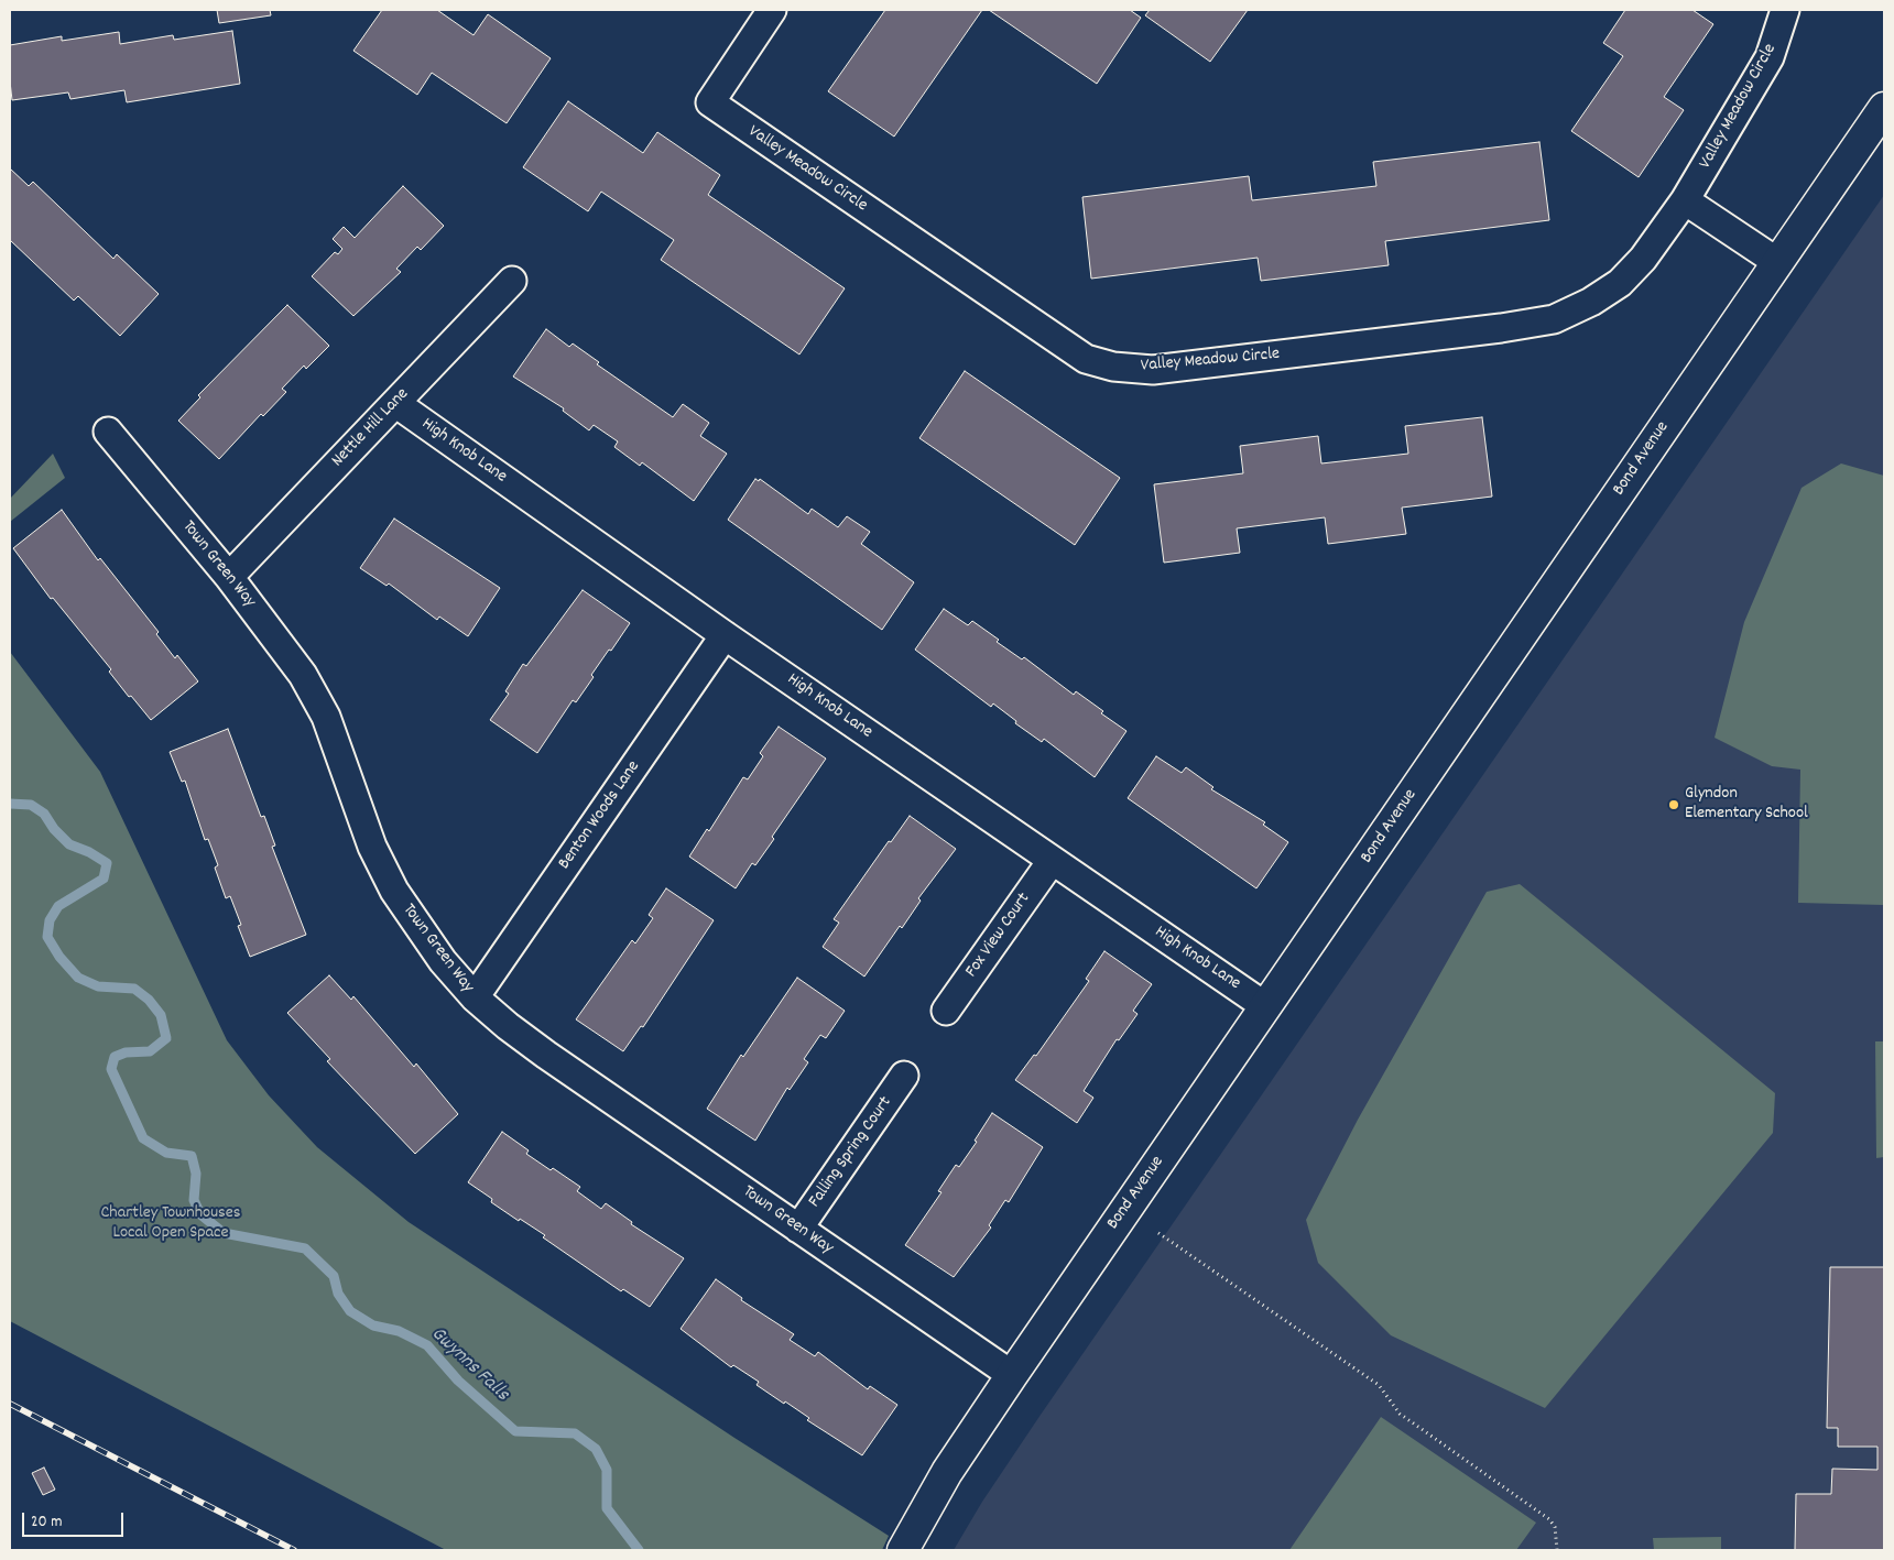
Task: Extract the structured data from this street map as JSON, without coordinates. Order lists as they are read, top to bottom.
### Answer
{
  "streets": {
    "street": [
      "Valley Meadow Circle",
      "Nettle Hill Lane",
      "High Knob Lane",
      "Bond Avenue",
      "Town Green Way",
      "Benton Woods Lane",
      "Fox View Court",
      "Falling Spring Court"
    ]
  },
  "crossings": [
    ["Nettle Hill Lane", "High Knob Lane"],
    ["Nettle Hill Lane", "Town Green Way"],
    ["High Knob Lane", "Bond Avenue"],
    ["High Knob Lane", "Benton Woods Lane"],
    ["High Knob Lane", "Fox View Court"],
    ["Bond Avenue", "Town Green Way"],
    ["Town Green Way", "Benton Woods Lane"],
    ["Town Green Way", "Falling Spring Court"]
  ],
  "water": ["Gwynns Falls"],
  "parks": ["Chartley Townhouses Local Open Space"],
  "places": ["Glyndon Elementary School"],
  "scale_bar": "20 m"
}
